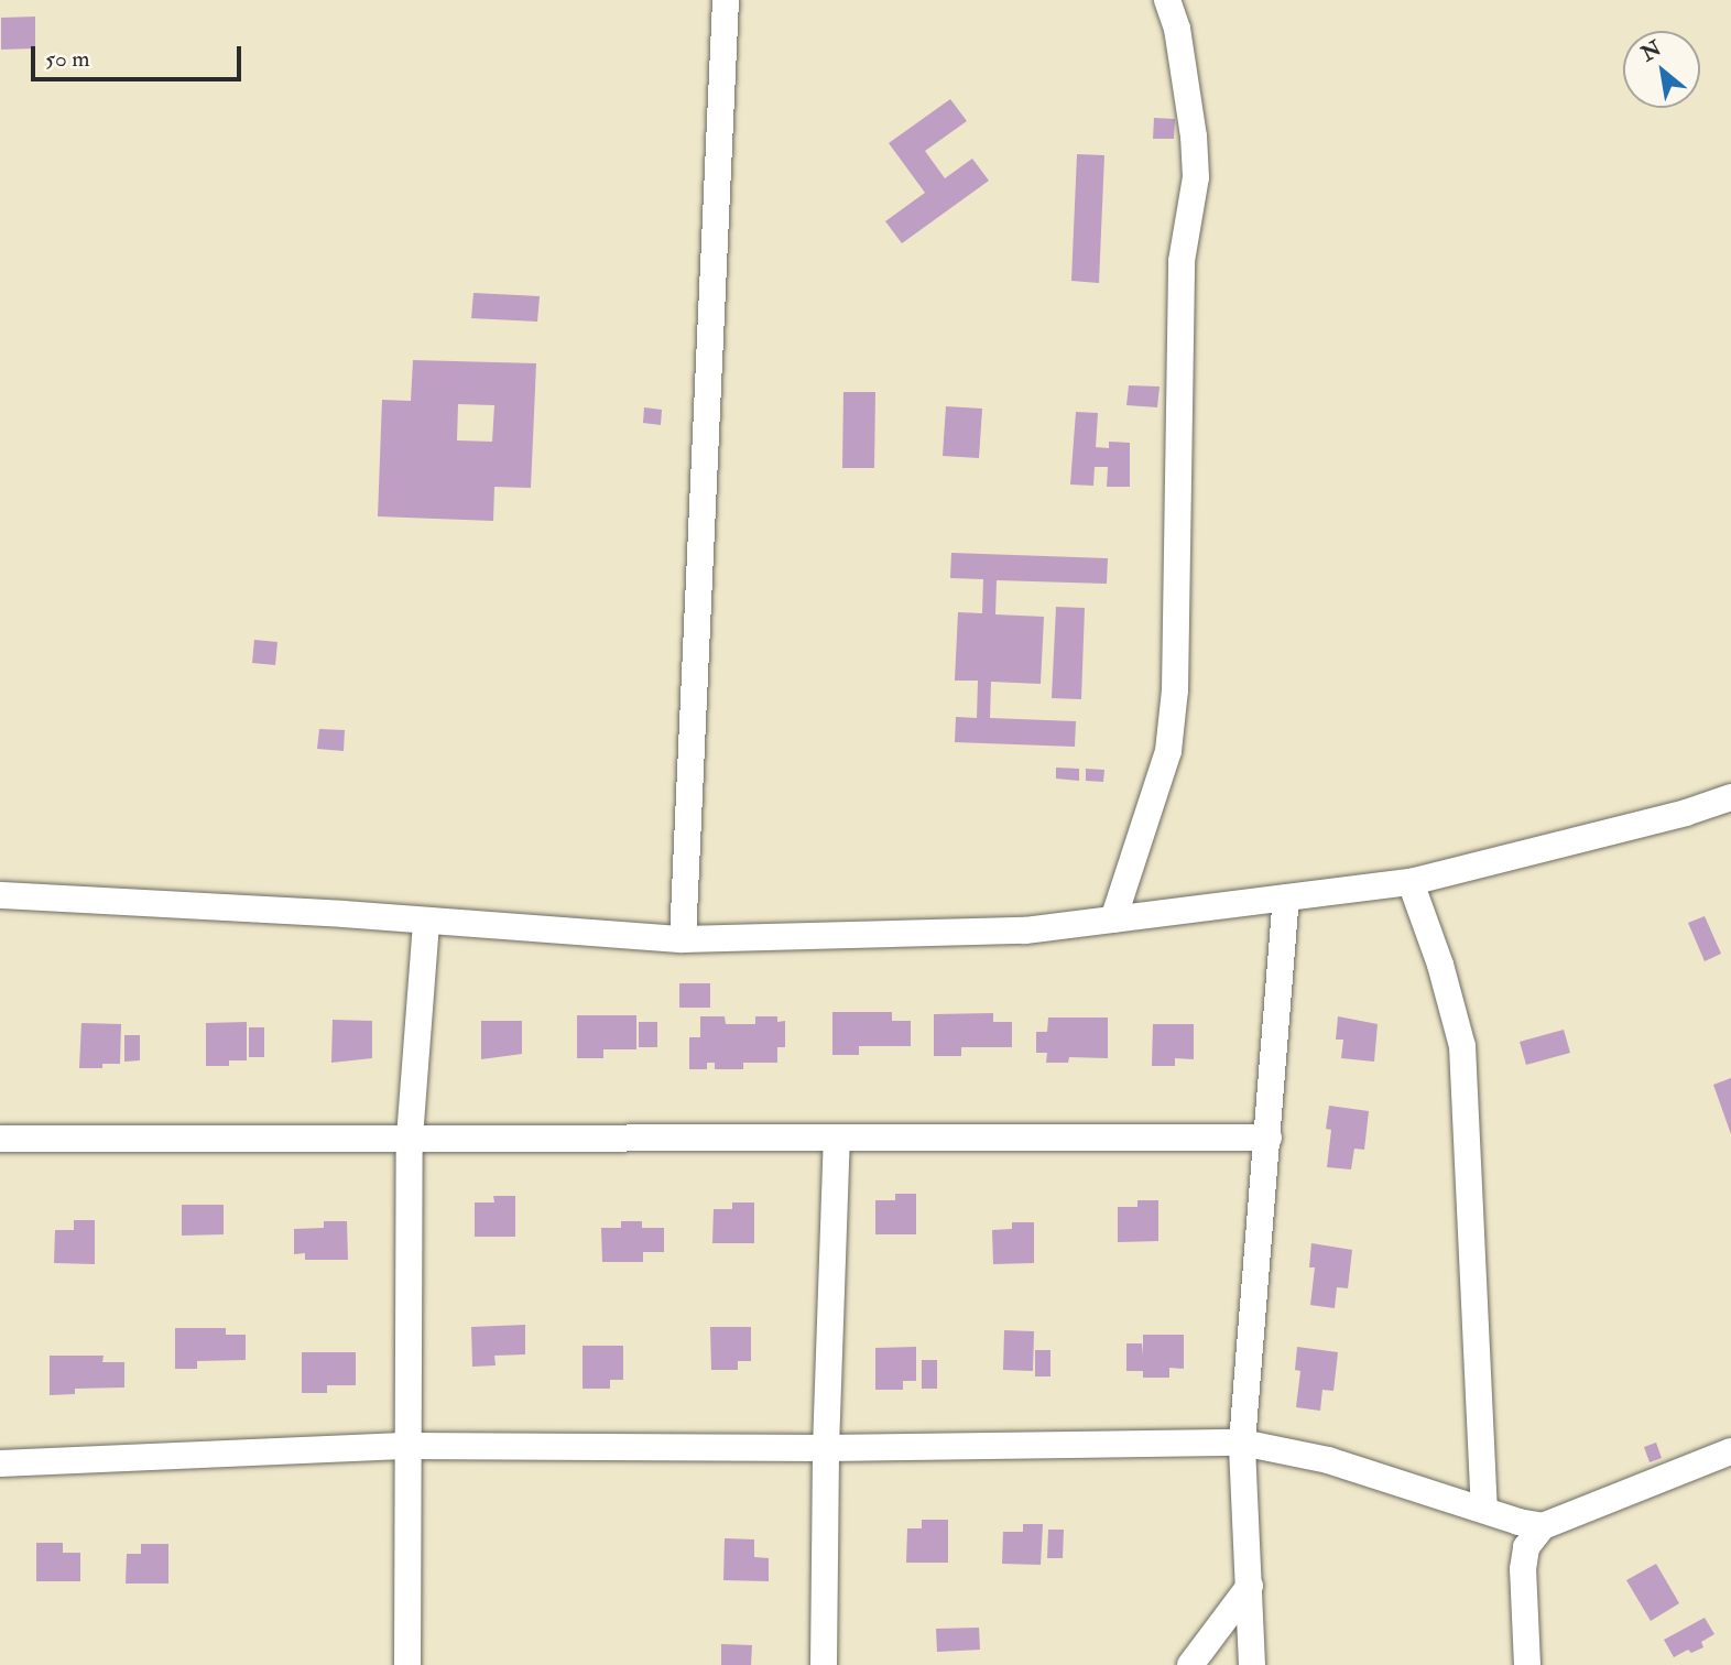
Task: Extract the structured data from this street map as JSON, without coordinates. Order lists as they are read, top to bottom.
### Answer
{
  "scale_bar": "50 m",
  "north": "top left"
}
